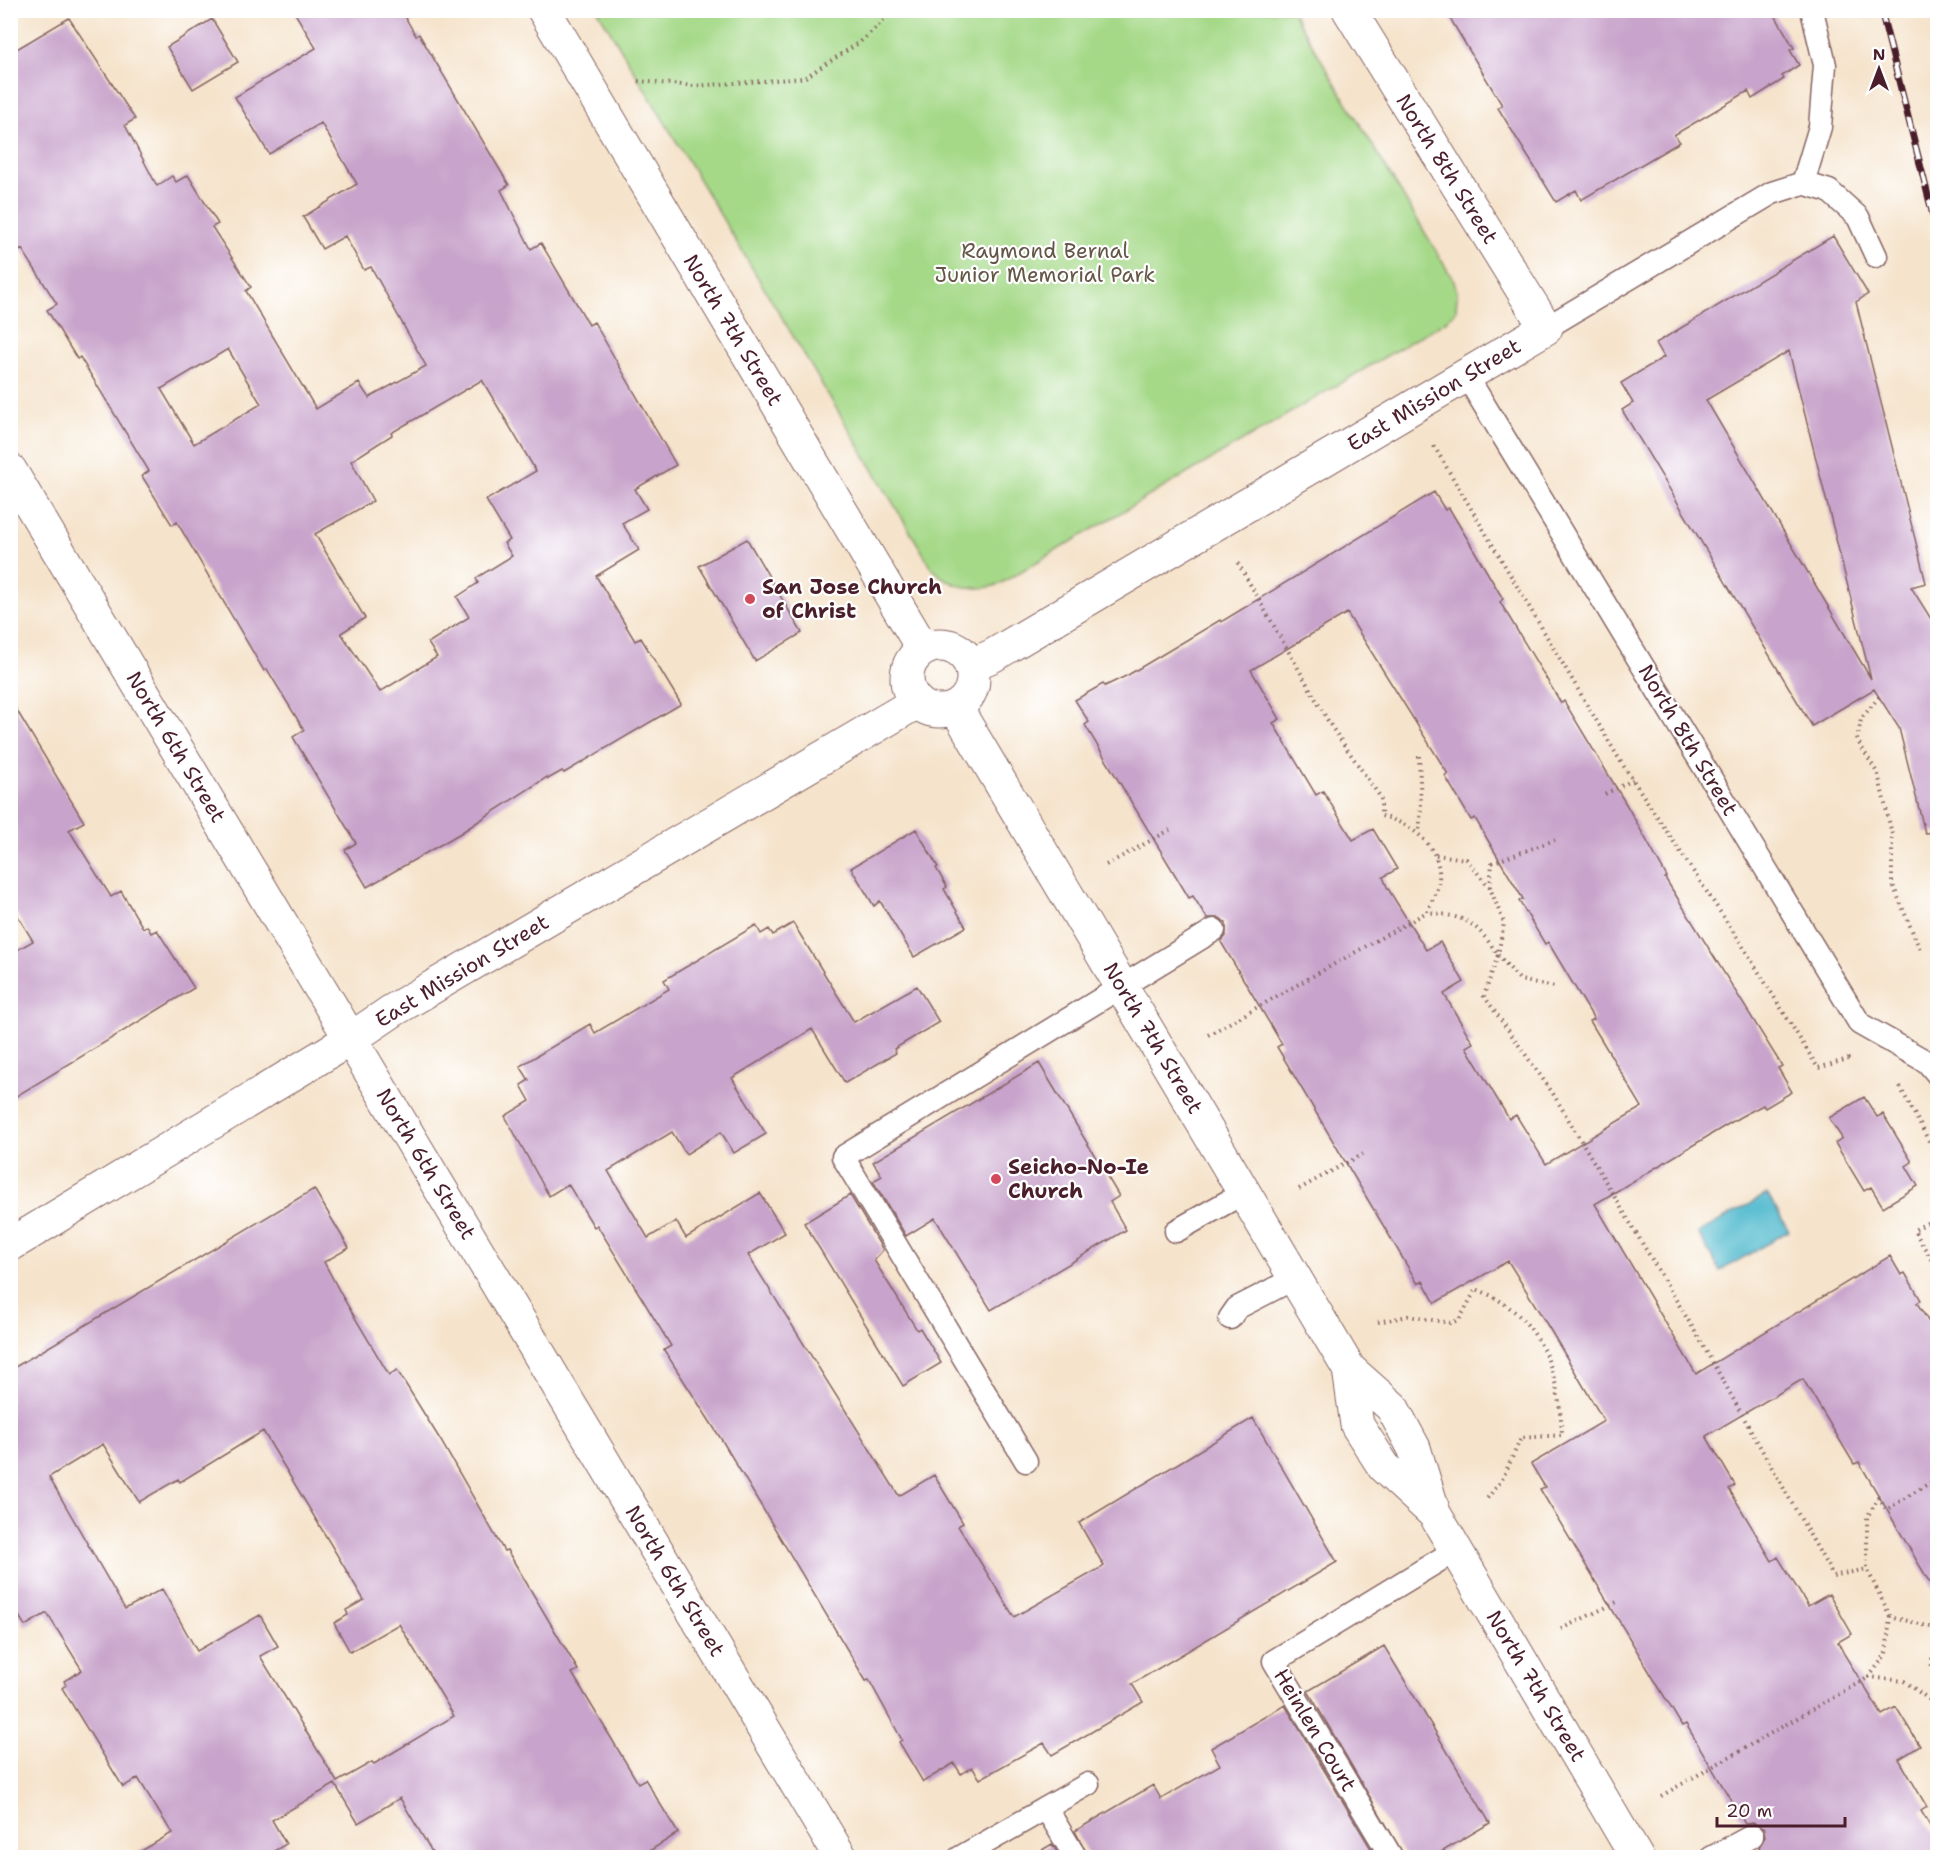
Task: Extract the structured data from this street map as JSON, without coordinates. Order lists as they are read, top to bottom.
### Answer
{
  "streets": {
    "street": [
      "North 8th Street",
      "North 7th Street",
      "East Mission Street",
      "North 6th Street"
    ],
    "lane": ["Heinlen Court"]
  },
  "crossings": [
    ["North 8th Street", "East Mission Street"],
    ["North 7th Street", "East Mission Street"],
    ["North 7th Street", "Heinlen Court"],
    ["East Mission Street", "North 6th Street"]
  ],
  "parks": ["Raymond Bernal Junior Memorial Park"],
  "places": ["San Jose Church of Christ", "Seicho-No-Ie Church"],
  "scale_bar": "20 m",
  "north": "top"
}
